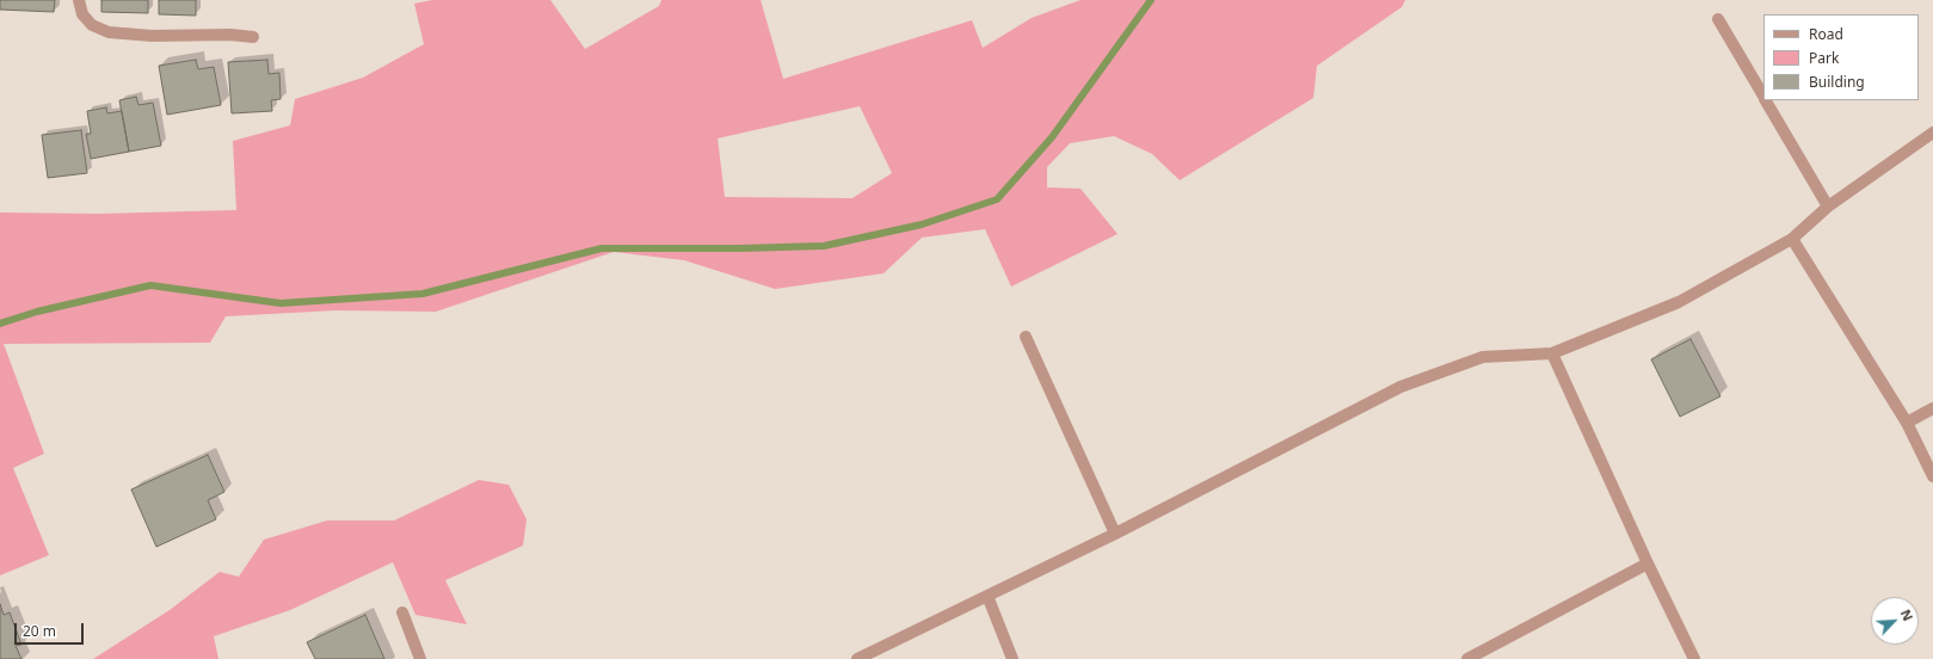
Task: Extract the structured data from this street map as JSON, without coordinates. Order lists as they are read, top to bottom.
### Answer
{
  "legend": ["Road", "Park", "Building"],
  "scale_bar": "20 m",
  "north": "top right"
}
